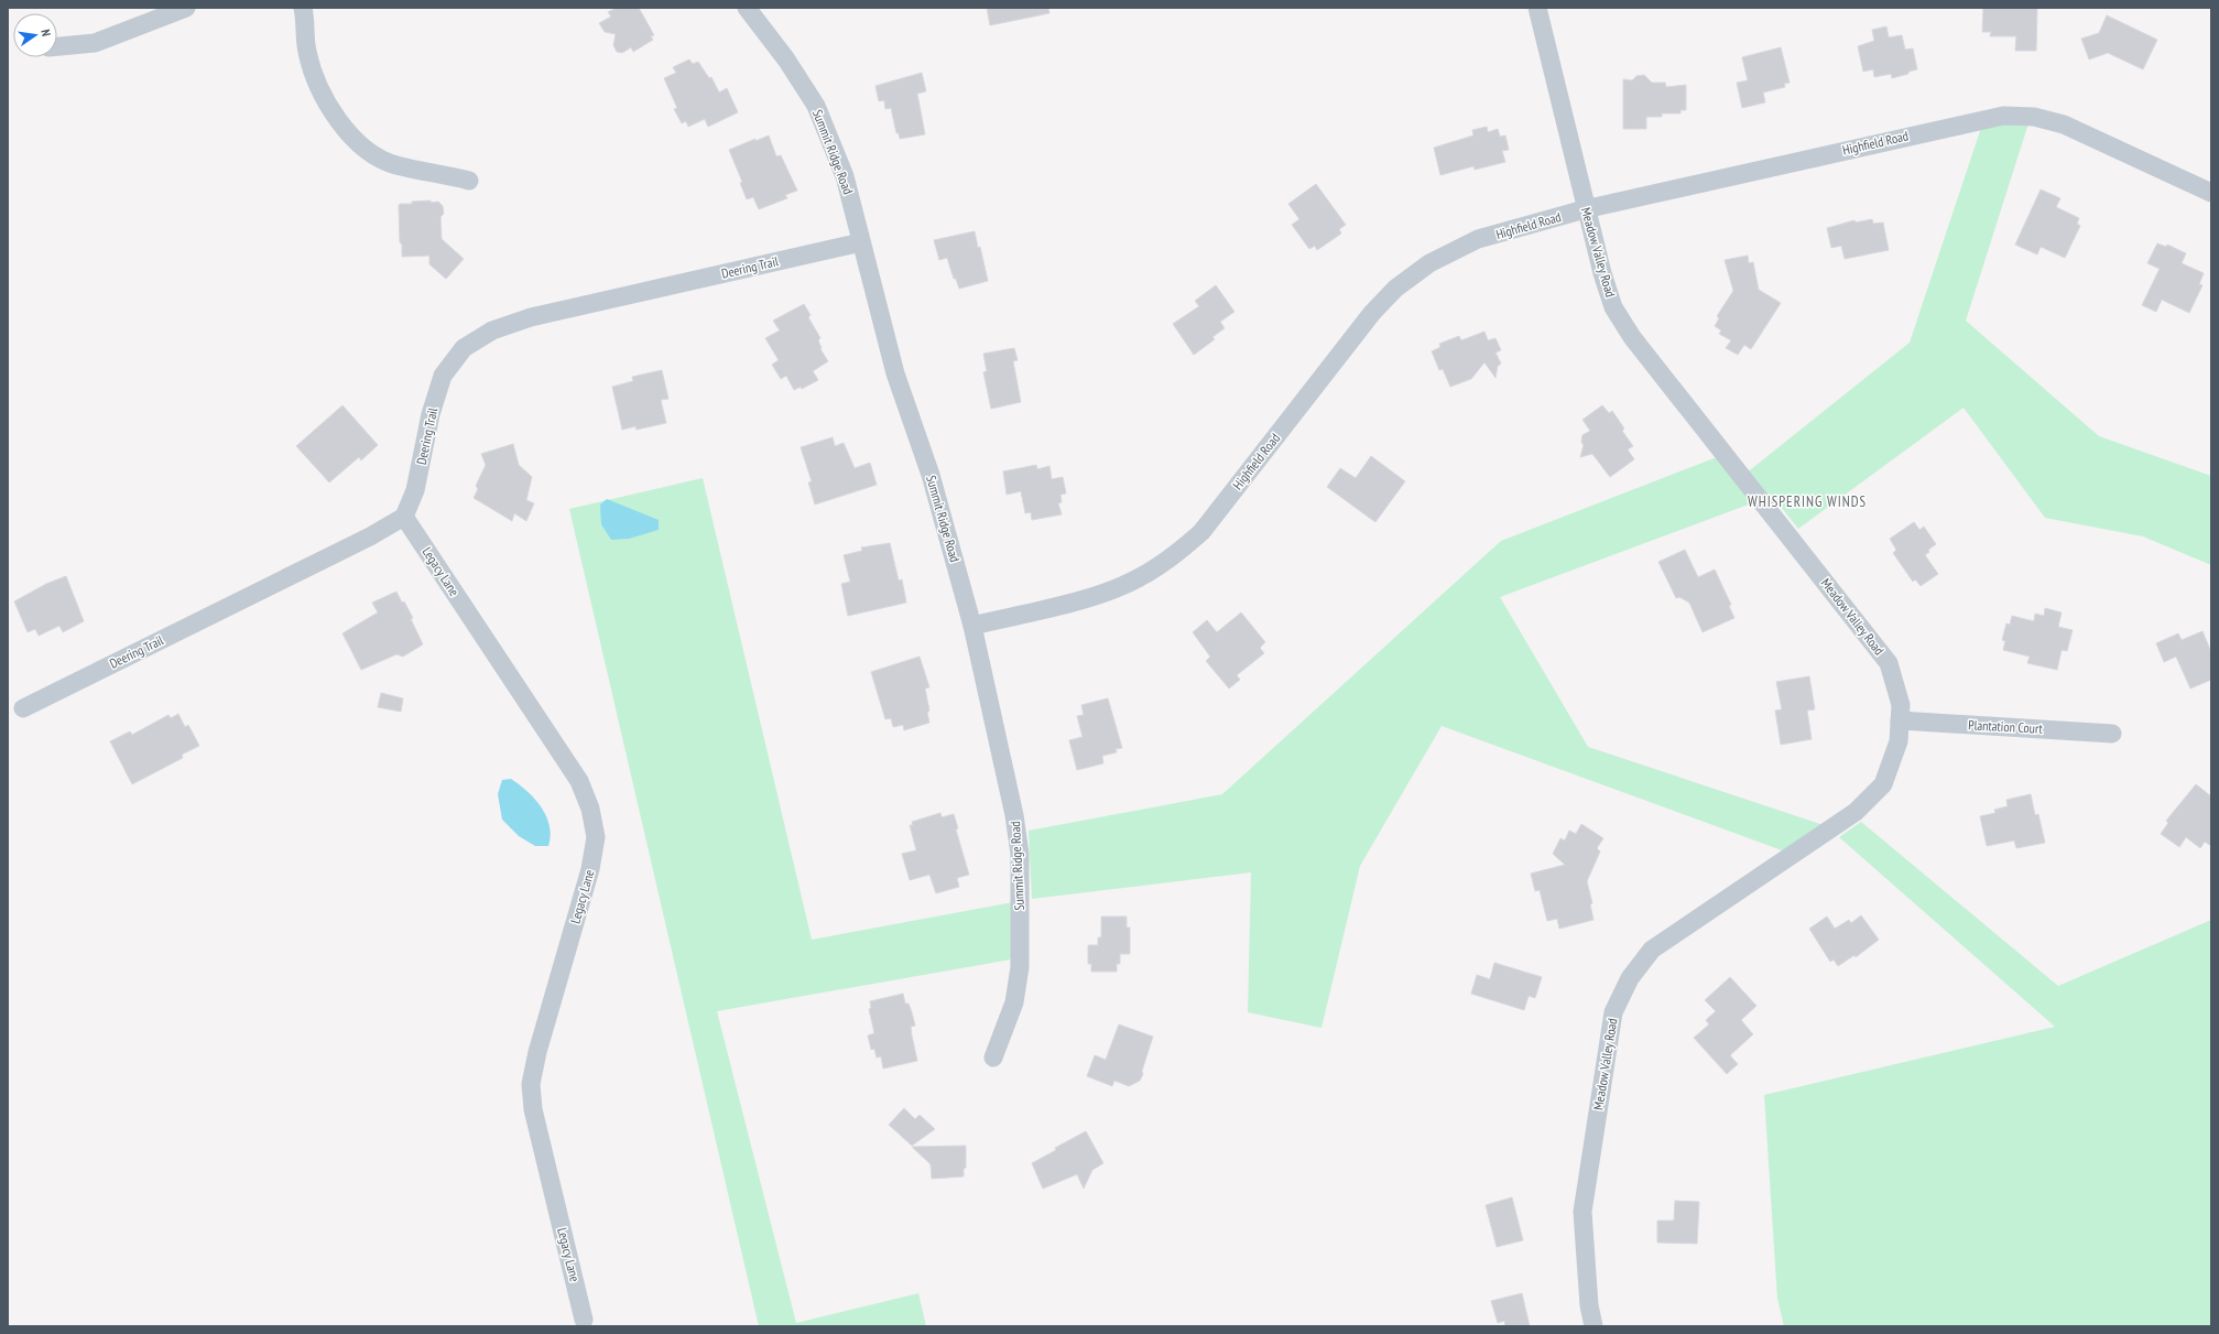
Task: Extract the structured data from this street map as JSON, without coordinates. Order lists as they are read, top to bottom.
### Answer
{
  "streets": {
    "street": [
      "Highfield Road",
      "Summit Ridge Road",
      "Meadow Valley Road",
      "Deering Trail",
      "Legacy Lane",
      "Plantation Court"
    ]
  },
  "crossings": [
    ["Highfield Road", "Summit Ridge Road"],
    ["Highfield Road", "Meadow Valley Road"],
    ["Summit Ridge Road", "Deering Trail"],
    ["Meadow Valley Road", "Plantation Court"],
    ["Deering Trail", "Legacy Lane"]
  ],
  "districts": ["WHISPERING WINDS"],
  "north": "right"
}
